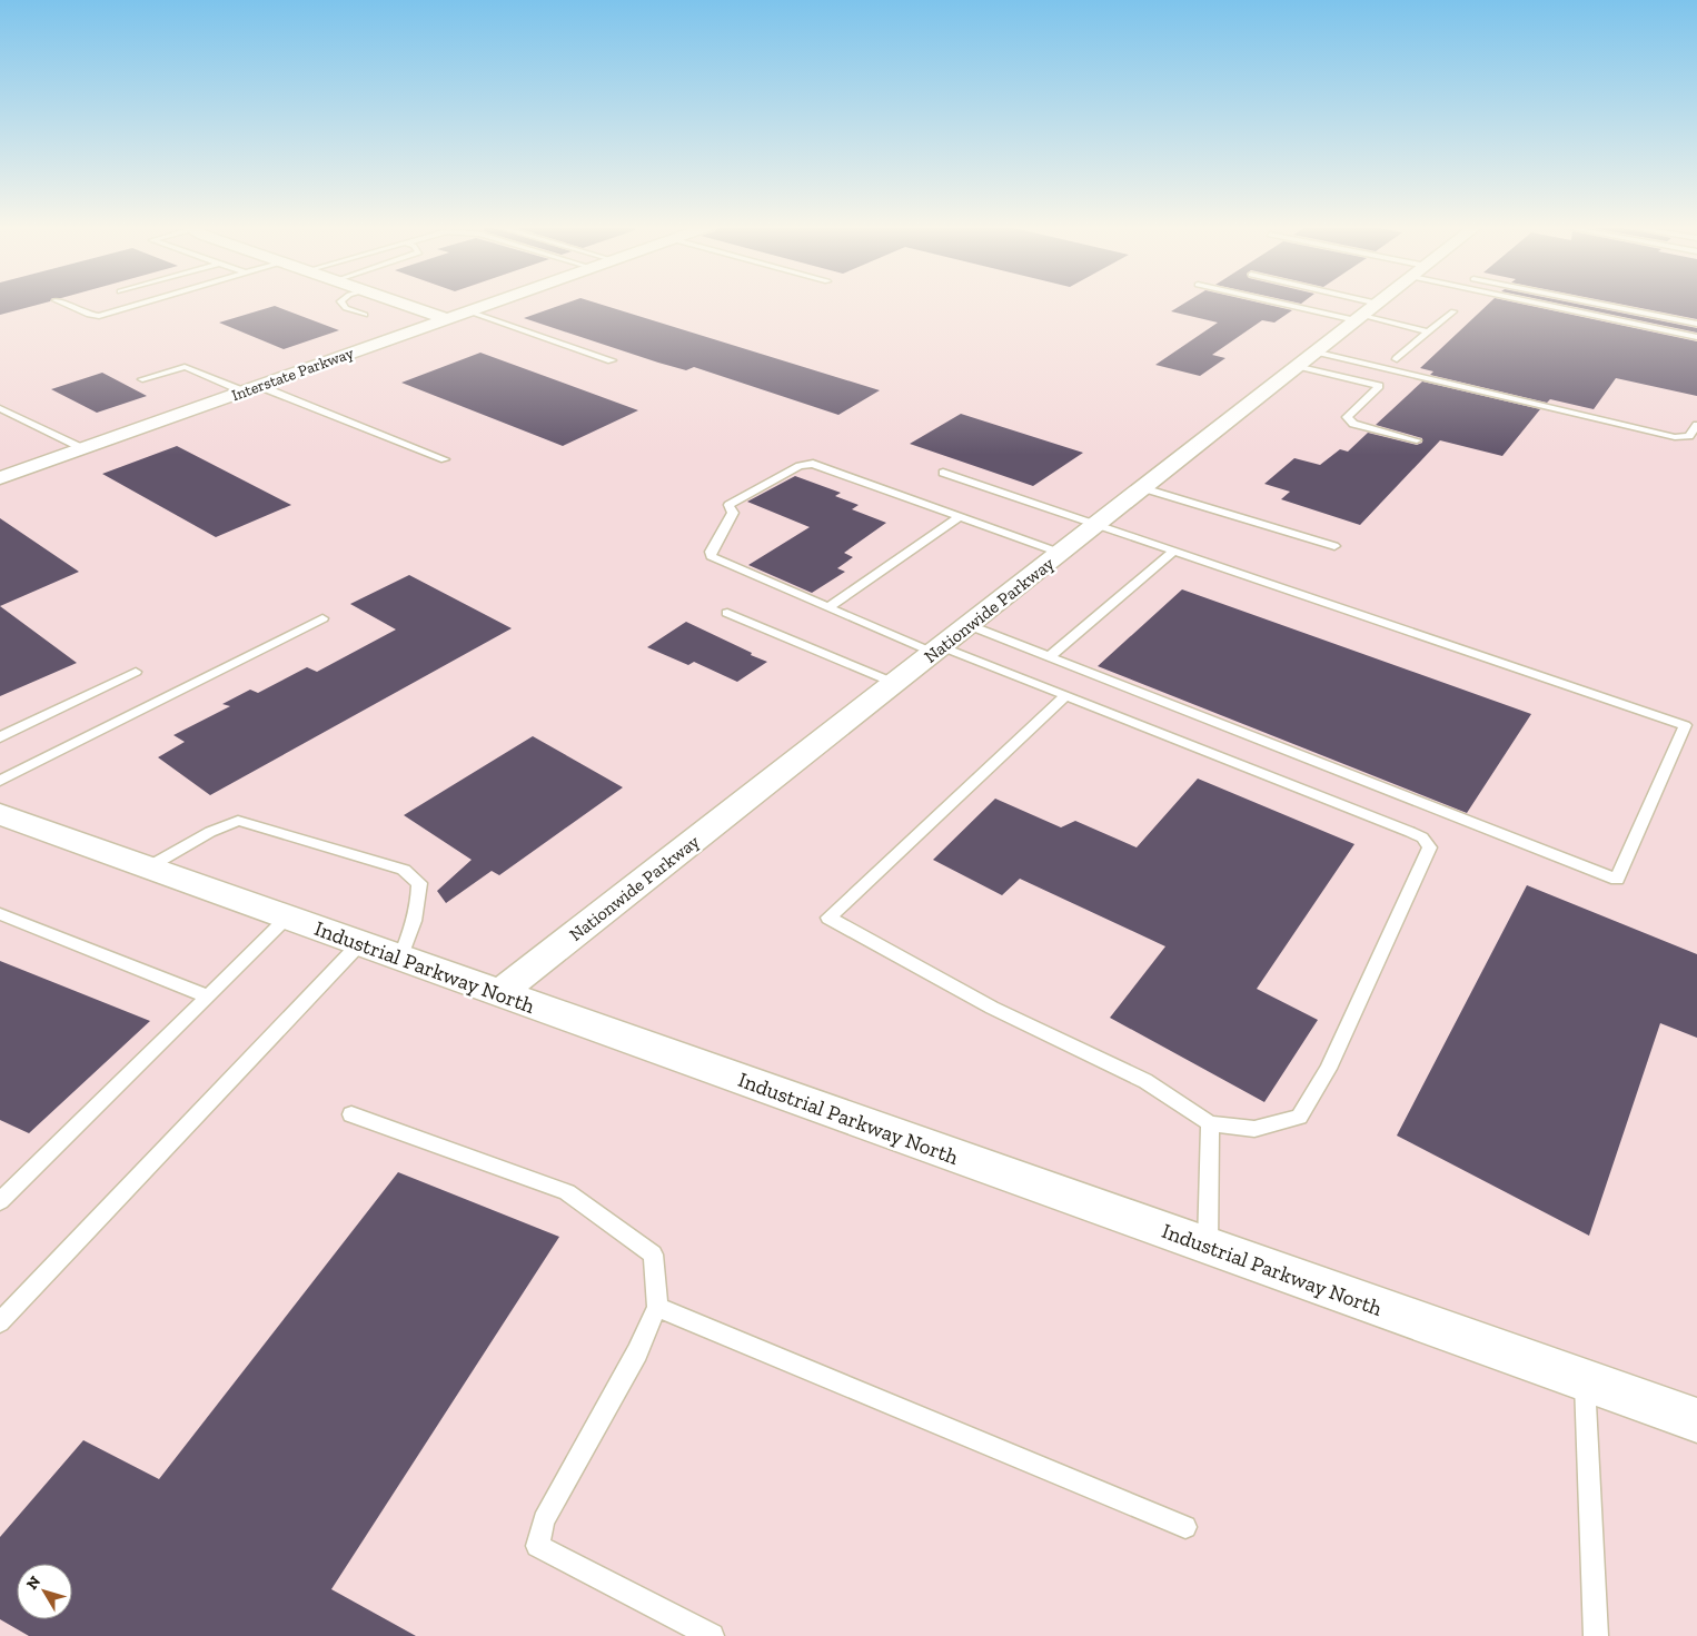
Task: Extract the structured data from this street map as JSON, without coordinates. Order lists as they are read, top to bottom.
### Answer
{
  "streets": {
    "street": ["Interstate Parkway", "Nationwide Parkway", "Industrial Parkway North"]
  },
  "crossings": [
    ["Nationwide Parkway", "Industrial Parkway North"]
  ],
  "north": "top left"
}
